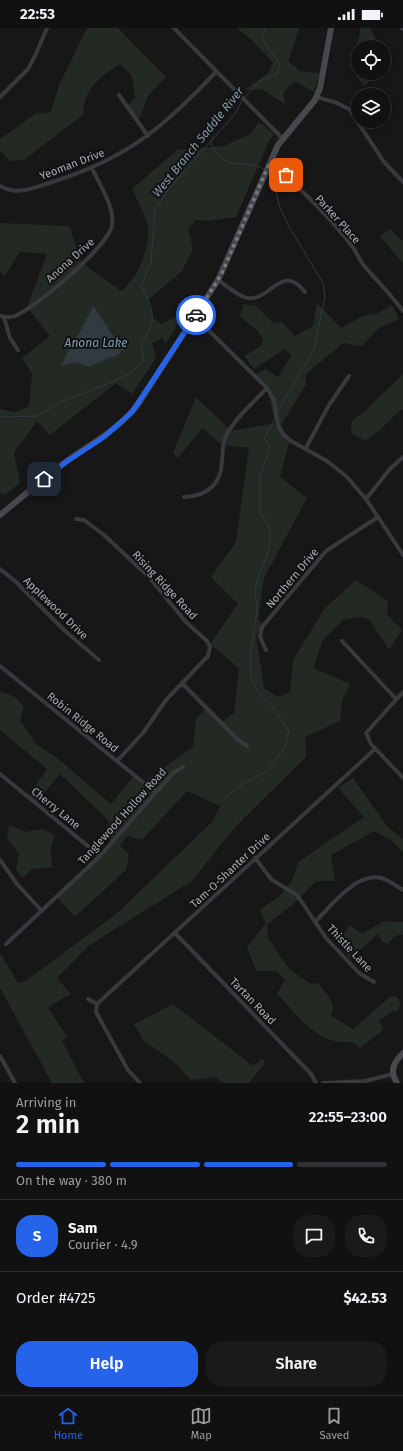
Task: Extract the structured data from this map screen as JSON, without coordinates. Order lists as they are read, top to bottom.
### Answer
{
  "streets": {
    "street": [
      "Yeoman Drive",
      "Parker Place",
      "Anona Drive",
      "Northern Drive",
      "Rising Ridge Road",
      "Applewood Drive",
      "Robin Ridge Road",
      "Cherry Lane",
      "Tanglewood Hollow Road",
      "Tam-O-Shanter Drive",
      "Thistle Lane",
      "Tartan Road"
    ]
  },
  "crossings": [
    ["Yeoman Drive", "Anona Drive"],
    ["Robin Ridge Road", "Tanglewood Hollow Road"],
    ["Cherry Lane", "Tanglewood Hollow Road"],
    ["Tam-O-Shanter Drive", "Thistle Lane"],
    ["Tam-O-Shanter Drive", "Tartan Road"]
  ],
  "water": ["West Branch Saddle River", "Anona Lake"],
  "page": {
    "status": "22:53",
    "heading": ["2 min", "Arriving in", "22:55–23:00"],
    "panel": [
      "Sam",
      "Courier · 4.9",
      "Order #4725",
      "$42.53"
    ],
    "bar": "On the way · 380 m",
    "round": "S",
    "buttons": ["Help", "Share"],
    "tabs": ["Home", "Map", "Saved"]
  }
}
